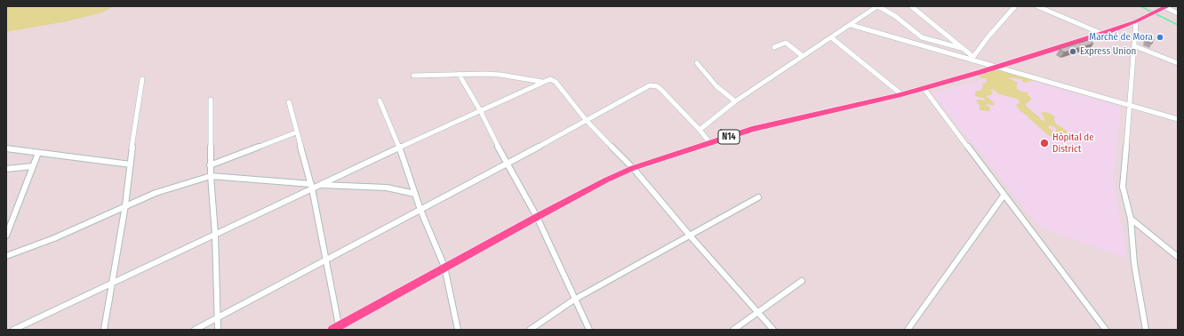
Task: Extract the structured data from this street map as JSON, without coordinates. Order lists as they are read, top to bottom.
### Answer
{
  "streets": {
    "highway": ["N14"]
  },
  "places": ["Marché de Mora", "Express Union", "Hôpital de District"]
}
